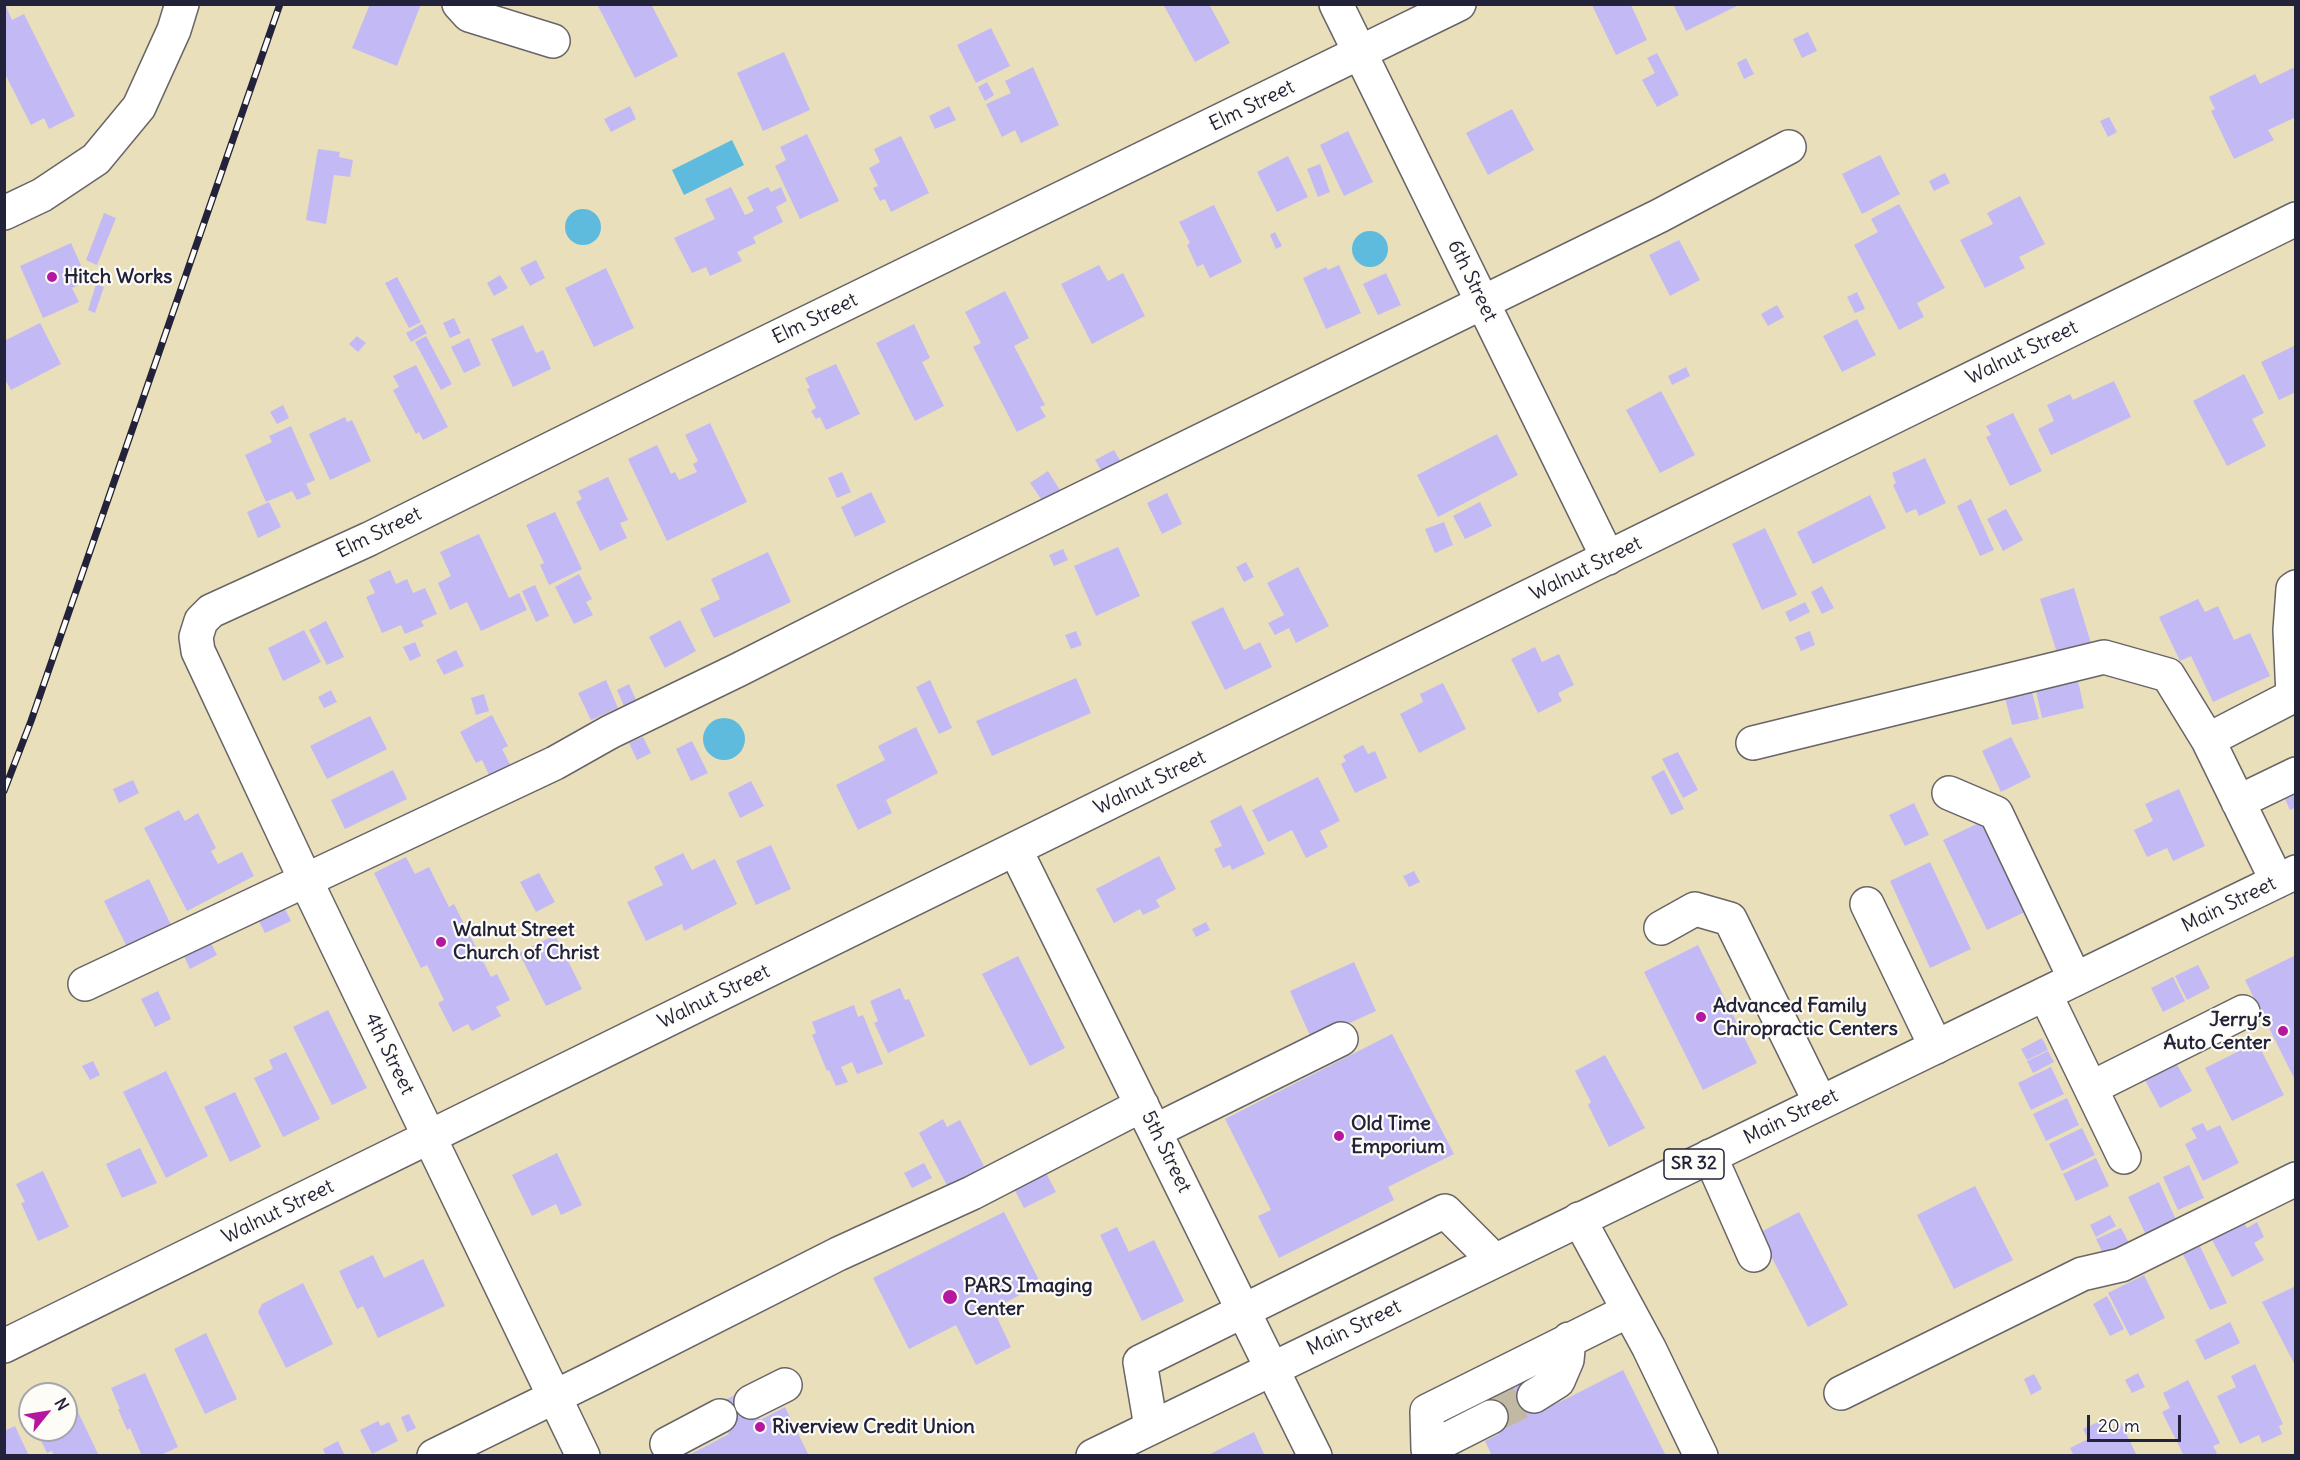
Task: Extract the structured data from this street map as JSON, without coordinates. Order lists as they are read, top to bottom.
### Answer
{
  "streets": {
    "street": [
      "Elm Street",
      "6th Street",
      "Walnut Street",
      "Main Street",
      "4th Street",
      "5th Street",
      "SR 32"
    ]
  },
  "crossings": [
    ["Elm Street", "6th Street"],
    ["Elm Street", "4th Street"],
    ["6th Street", "Walnut Street"],
    ["Walnut Street", "4th Street"],
    ["Walnut Street", "5th Street"],
    ["Main Street", "5th Street"]
  ],
  "places": [
    "Hitch Works",
    "Walnut Street Church of Christ",
    "Advanced Family Chiropractic Centers",
    "Jerry’s Auto Center",
    "Old Time Emporium",
    "PARS Imaging Center",
    "Riverview Credit Union"
  ],
  "scale_bar": "20 m",
  "north": "top right"
}
